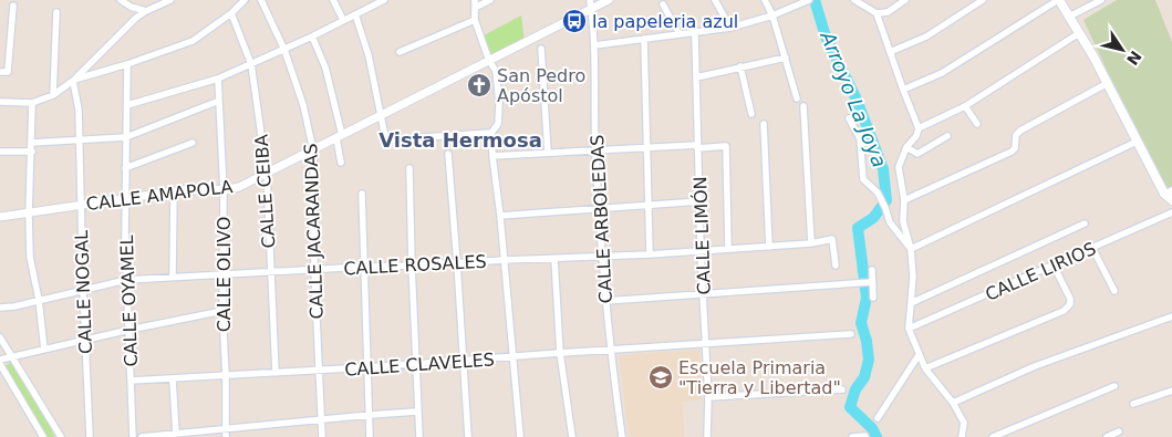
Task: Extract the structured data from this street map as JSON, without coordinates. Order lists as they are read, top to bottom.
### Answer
{
  "streets": {
    "street": [
      "CALLE CEIBA",
      "CALLE AMAPOLA",
      "CALLE ARBOLEDAS",
      "CALLE JACARANDAS",
      "CALLE LIMÓN",
      "CALLE ROSALES",
      "CALLE LIRIOS",
      "CALLE OLIVO",
      "CALLE NOGAL",
      "CALLE OYAMEL",
      "CALLE CLAVELES"
    ]
  },
  "crossings": [
    ["CALLE CEIBA", "CALLE AMAPOLA"],
    ["CALLE CEIBA", "CALLE ROSALES"],
    ["CALLE CEIBA", "CALLE CLAVELES"],
    ["CALLE AMAPOLA", "CALLE ARBOLEDAS"],
    ["CALLE AMAPOLA", "CALLE JACARANDAS"],
    ["CALLE AMAPOLA", "CALLE OLIVO"],
    ["CALLE AMAPOLA", "CALLE NOGAL"],
    ["CALLE AMAPOLA", "CALLE OYAMEL"],
    ["CALLE ARBOLEDAS", "CALLE ROSALES"],
    ["CALLE ARBOLEDAS", "CALLE CLAVELES"],
    ["CALLE JACARANDAS", "CALLE ROSALES"],
    ["CALLE JACARANDAS", "CALLE CLAVELES"],
    ["CALLE LIMÓN", "CALLE ROSALES"],
    ["CALLE LIMÓN", "CALLE CLAVELES"],
    ["CALLE ROSALES", "CALLE OLIVO"],
    ["CALLE ROSALES", "CALLE NOGAL"],
    ["CALLE ROSALES", "CALLE OYAMEL"],
    ["CALLE OLIVO", "CALLE CLAVELES"],
    ["CALLE OYAMEL", "CALLE CLAVELES"]
  ],
  "districts": ["Vista Hermosa"],
  "water": ["Arroyo La Joya"],
  "places": {
    "bus stop": ["la papeleria azul"],
    "church": ["San Pedro Apóstol"],
    "school or university": ["Escuela Primaria \"Tierra y Libertad\""]
  },
  "north": "bottom right"
}
